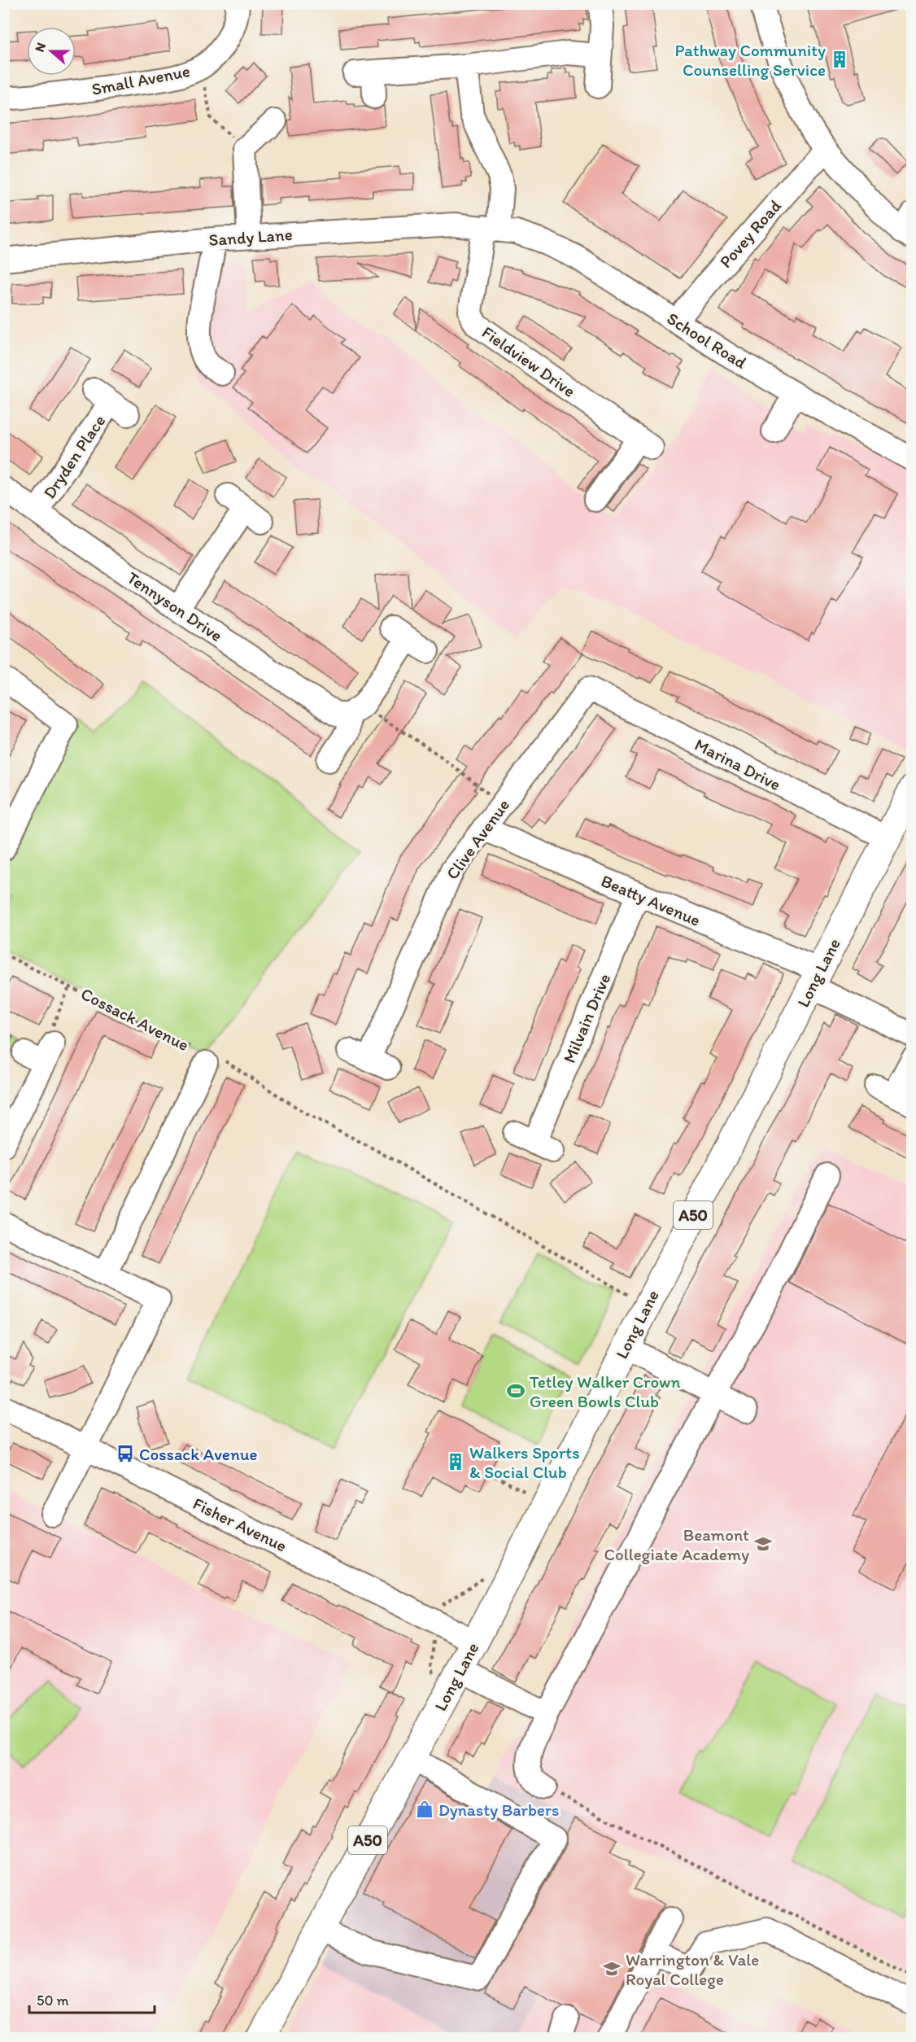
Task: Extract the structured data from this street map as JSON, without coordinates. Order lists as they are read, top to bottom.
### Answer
{
  "streets": {
    "main road": ["Long Lane", "A50"],
    "street": [
      "Small Avenue",
      "Povey Road",
      "Sandy Lane",
      "School Road",
      "Fieldview Drive",
      "Dryden Place",
      "Tennyson Drive",
      "Marina Drive",
      "Clive Avenue",
      "Beatty Avenue",
      "Milvain Drive",
      "Fisher Avenue"
    ],
    "path": ["Cossack Avenue"]
  },
  "crossings": [
    ["Povey Road", "School Road"],
    ["Sandy Lane", "School Road"],
    ["Sandy Lane", "Fieldview Drive"],
    ["School Road", "Fieldview Drive"],
    ["Dryden Place", "Tennyson Drive"],
    ["Marina Drive", "Clive Avenue"],
    ["Marina Drive", "Long Lane"],
    ["Clive Avenue", "Beatty Avenue"],
    ["Beatty Avenue", "Long Lane"],
    ["Beatty Avenue", "Milvain Drive"],
    ["Long Lane", "Cossack Avenue"],
    ["Long Lane", "Fisher Avenue"]
  ],
  "places": {
    "building": ["Pathway Community Counselling Service", "Walkers Sports & Social Club"],
    "sports": ["Tetley Walker Crown Green Bowls Club"],
    "bus stop": ["Cossack Avenue"],
    "school or university": ["Beamont Collegiate Academy", "Warrington & Vale Royal College"],
    "shop": ["Dynasty Barbers"]
  },
  "scale_bar": "50 m",
  "north": "left"
}
